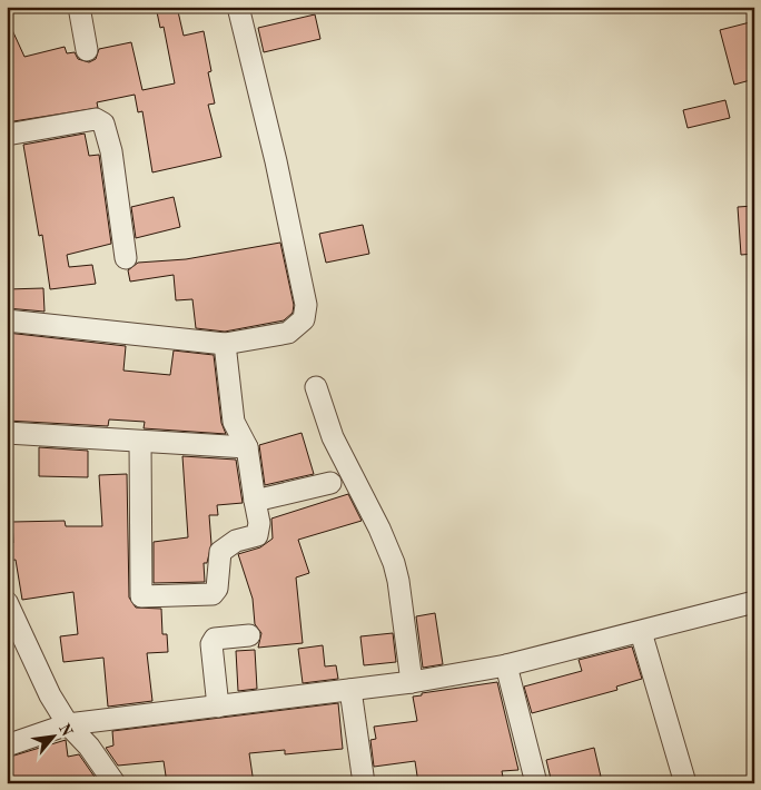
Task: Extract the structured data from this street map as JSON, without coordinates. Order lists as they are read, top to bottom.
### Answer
{
  "north": "top right"
}
